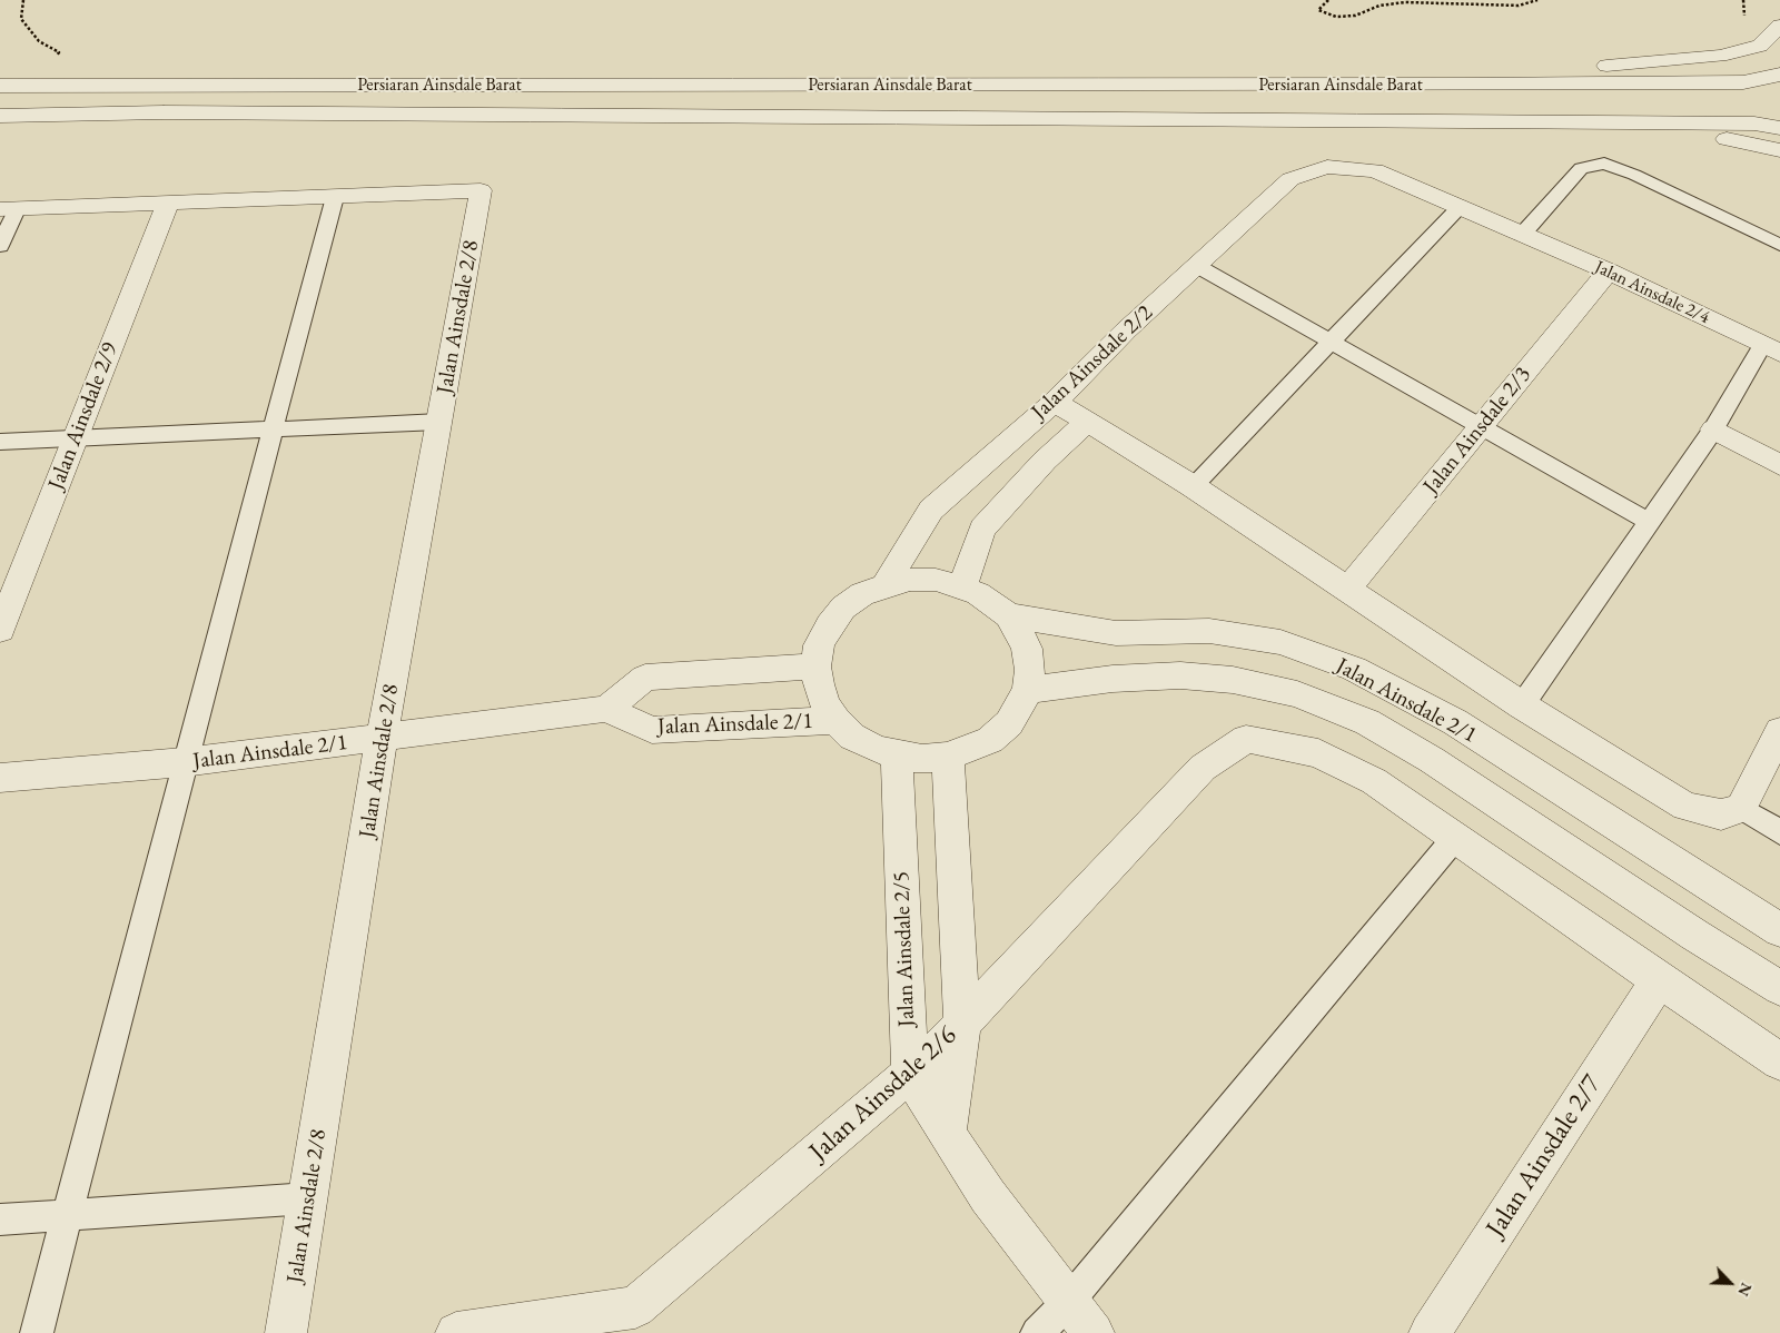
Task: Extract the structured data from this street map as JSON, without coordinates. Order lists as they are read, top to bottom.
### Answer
{
  "streets": {
    "street": [
      "Persiaran Ainsdale Barat",
      "Jalan Ainsdale 2/4",
      "Jalan Ainsdale 2/8",
      "Jalan Ainsdale 2/2",
      "Jalan Ainsdale 2/9",
      "Jalan Ainsdale 2/3",
      "Jalan Ainsdale 2/1",
      "Jalan Ainsdale 2/5",
      "Jalan Ainsdale 2/6",
      "Jalan Ainsdale 2/7"
    ]
  },
  "crossings": [
    ["Jalan Ainsdale 2/4", "Jalan Ainsdale 2/2"],
    ["Jalan Ainsdale 2/4", "Jalan Ainsdale 2/3"],
    ["Jalan Ainsdale 2/8", "Jalan Ainsdale 2/1"],
    ["Jalan Ainsdale 2/2", "Jalan Ainsdale 2/1"],
    ["Jalan Ainsdale 2/2", "Jalan Ainsdale 2/5"],
    ["Jalan Ainsdale 2/1", "Jalan Ainsdale 2/5"],
    ["Jalan Ainsdale 2/5", "Jalan Ainsdale 2/6"]
  ],
  "north": "bottom right"
}
